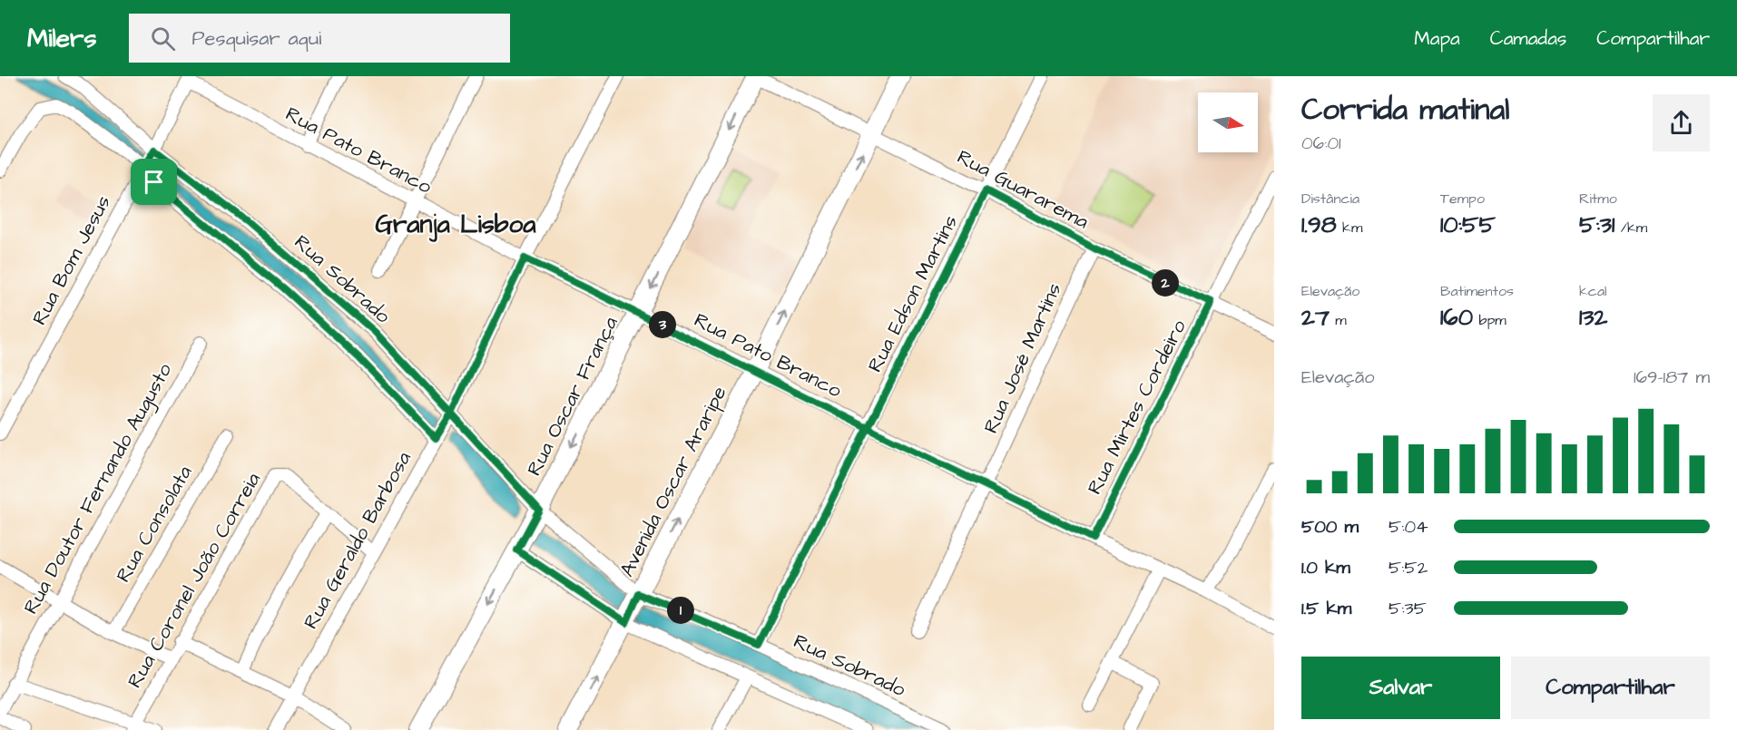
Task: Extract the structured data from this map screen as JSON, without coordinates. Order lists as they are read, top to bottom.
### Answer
{
  "streets": {
    "street": [
      "Rua Pato Branco",
      "Rua Guararema",
      "Rua Bom Jesus",
      "Rua Sobrado",
      "Rua Edson Martins",
      "Rua José Martins",
      "Rua Oscar França",
      "Rua Mirtes Cordeiro",
      "Avenida Oscar Araripe",
      "Rua Doutor Fernando Augusto",
      "Rua Consolata",
      "Rua Geraldo Barbosa",
      "Rua Coronel João Correia"
    ]
  },
  "crossings": [
    ["Rua Pato Branco", "Rua Bom Jesus"],
    ["Rua Pato Branco", "Rua Edson Martins"],
    ["Rua Pato Branco", "Rua José Martins"],
    ["Rua Pato Branco", "Rua Oscar França"],
    ["Rua Pato Branco", "Rua Mirtes Cordeiro"],
    ["Rua Pato Branco", "Avenida Oscar Araripe"],
    ["Rua Pato Branco", "Rua Geraldo Barbosa"],
    ["Rua Guararema", "Rua Edson Martins"],
    ["Rua Guararema", "Rua José Martins"],
    ["Rua Guararema", "Rua Oscar França"],
    ["Rua Guararema", "Rua Mirtes Cordeiro"],
    ["Rua Guararema", "Avenida Oscar Araripe"],
    ["Rua Bom Jesus", "Rua Sobrado"],
    ["Rua Sobrado", "Rua Edson Martins"],
    ["Rua Sobrado", "Rua Oscar França"],
    ["Rua Sobrado", "Avenida Oscar Araripe"],
    ["Rua Sobrado", "Rua Geraldo Barbosa"],
    ["Rua Geraldo Barbosa", "Rua Coronel João Correia"]
  ],
  "one_way": ["Rua Oscar França", "Avenida Oscar Araripe"],
  "districts": ["Granja Lisboa"],
  "north": "right",
  "page": {
    "header": "Milers",
    "search": "Pesquisar aqui",
    "nav": ["Mapa", "Camadas", "Compartilhar"],
    "heading": ["Corrida matinal", "06:01"],
    "stats": [
      ["Distância", "1.98 km"],
      ["Tempo", "10:55"],
      ["Ritmo", "5:31 /km"],
      ["Elevação", "27 m"],
      ["Batimentos", "160 bpm"],
      ["kcal", "132"]
    ],
    "pins": ["2", "3", "1"],
    "chart": ["Elevação", "169–187 m"],
    "list": [
      {
        "name": "500 m",
        "note": "5:04"
      },
      {
        "name": "1.0 km",
        "note": "5:52"
      },
      {
        "name": "1.5 km",
        "note": "5:35"
      }
    ],
    "buttons": ["Salvar", "Compartilhar"]
  }
}
